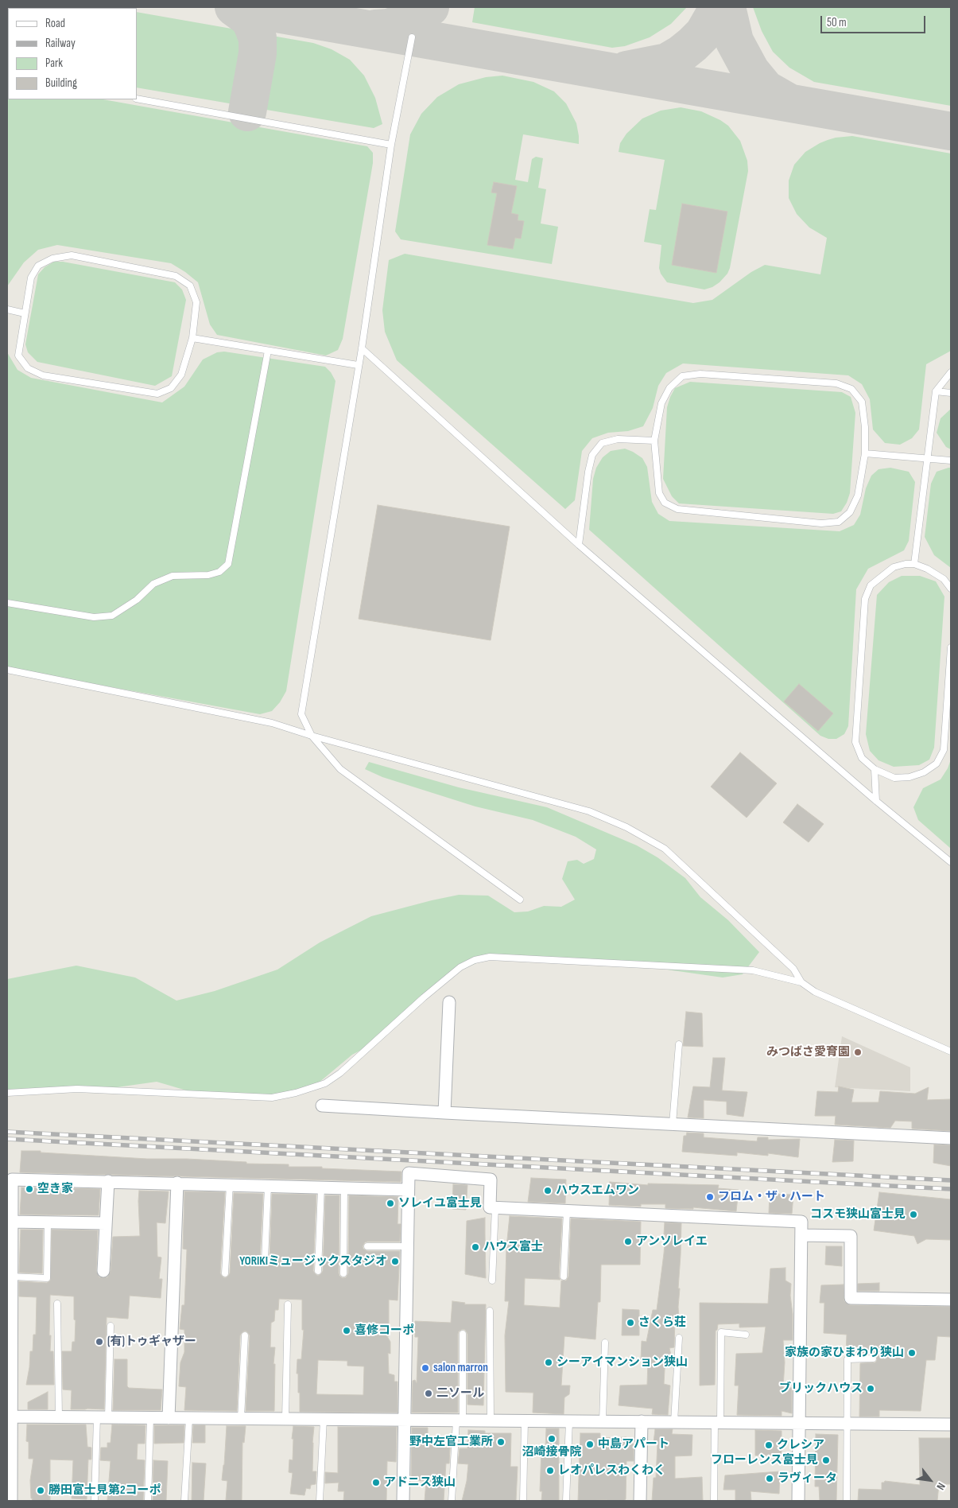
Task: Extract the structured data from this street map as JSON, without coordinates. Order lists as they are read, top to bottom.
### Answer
{
  "places": [
    "みつばさ愛育園",
    "空き家",
    "ハウスエムワン",
    "フロム・ザ・ハート",
    "ソレイユ富士見",
    "コスモ狭山富士見",
    "アンソレイエ",
    "ハウス富士",
    "YORIKIミュージックスタジオ",
    "さくら荘",
    "喜修コーポ",
    "(有)トゥギャザー",
    "家族の家ひまわり狭山",
    "シーアイマンション狭山",
    "salon marron",
    "ブリックハウス",
    "二ソール",
    "沼崎接骨院",
    "野中左官工業所",
    "中島アパート",
    "クレシア",
    "フローレンス富士見",
    "レオパレスわくわく",
    "ラヴィータ",
    "アドニス狭山",
    "勝田富士見第2コーポ"
  ],
  "legend": [
    "Road",
    "Railway",
    "Park",
    "Building"
  ],
  "scale_bar": "50 m",
  "north": "bottom right"
}
